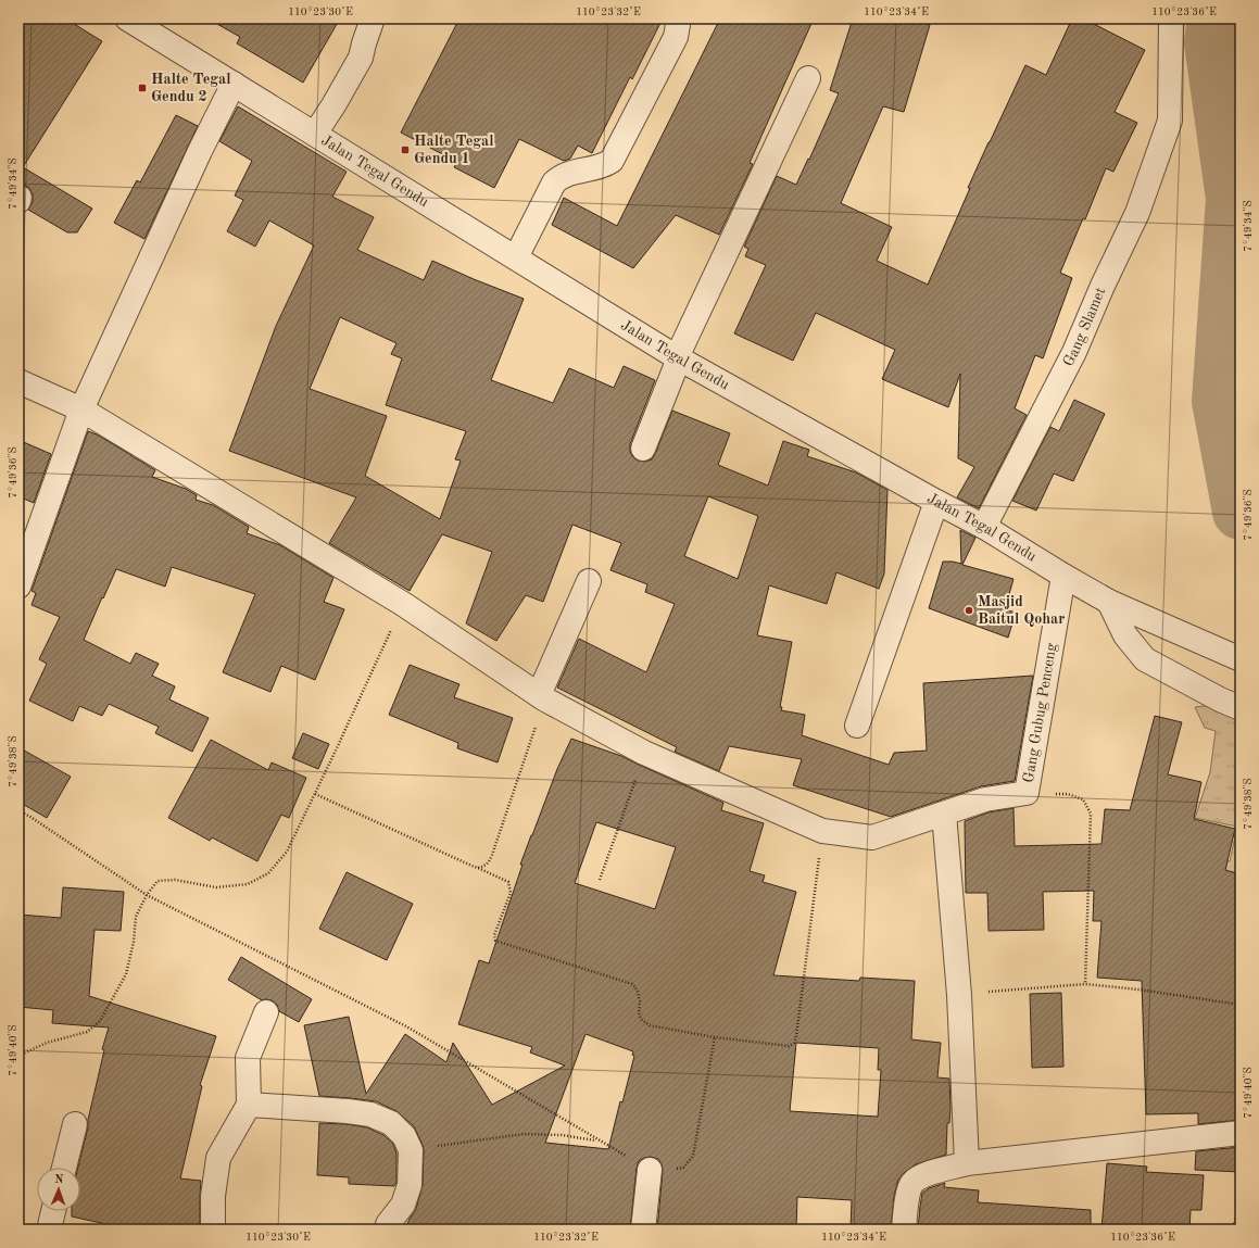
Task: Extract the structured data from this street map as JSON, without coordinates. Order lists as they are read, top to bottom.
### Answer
{
  "streets": {
    "street": ["Jalan Tegal Gendu", "Gang Slamet", "Gang Gubug Penceng"]
  },
  "crossings": [
    ["Jalan Tegal Gendu", "Gang Slamet"],
    ["Jalan Tegal Gendu", "Gang Gubug Penceng"]
  ],
  "places": {
    "transit": ["Halte Tegal Gendu 2", "Halte Tegal Gendu 1"],
    "other": ["Masjid Baitul Qohar"]
  },
  "north": "top",
  "coordinates": [
    "110°23'30\"E",
    "110°23'32\"E",
    "110°23'34\"E",
    "110°23'36\"E",
    "7°49'34\"S",
    "7°49'36\"S",
    "7°49'38\"S",
    "7°49'40\"S"
  ]
}
